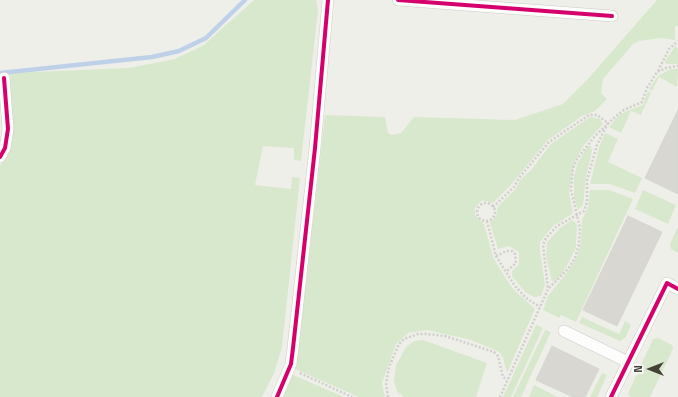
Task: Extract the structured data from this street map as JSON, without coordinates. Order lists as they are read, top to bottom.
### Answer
{
  "north": "left"
}
